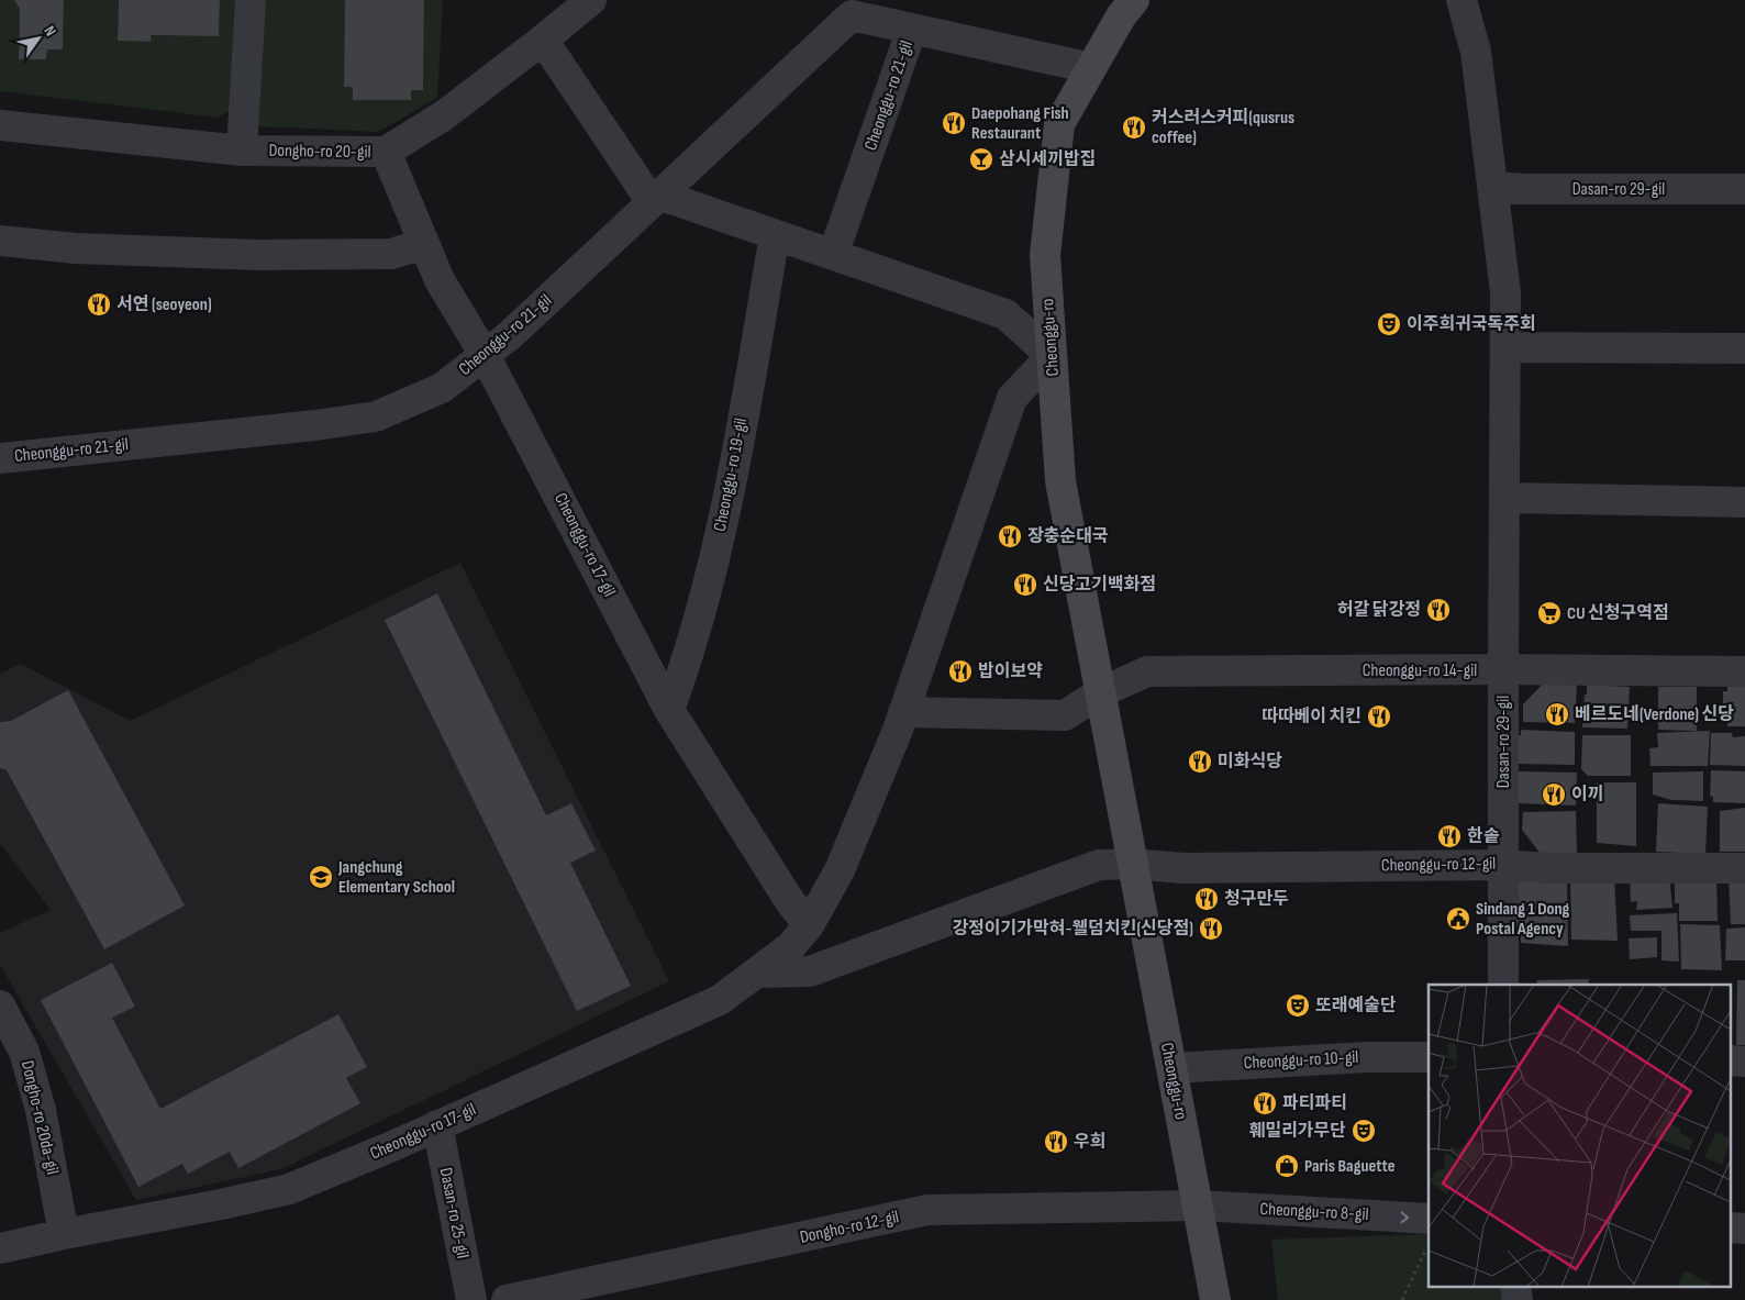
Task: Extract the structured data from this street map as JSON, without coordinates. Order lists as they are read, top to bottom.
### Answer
{
  "streets": {
    "street": [
      "Cheonggu-ro 21-gil",
      "Dongho-ro 20-gil",
      "Dasan-ro 29-gil",
      "Cheonggu-ro",
      "Cheonggu-ro 19-gil",
      "Cheonggu-ro 17-gil",
      "Cheonggu-ro 14-gil",
      "Cheonggu-ro 12-gil",
      "Cheonggu-ro 10-gil",
      "Dongho-ro 20da-gil",
      "Cheonggu-ro 8-gil",
      "Dasan-ro 25-gil",
      "Dongho-ro 12-gil"
    ]
  },
  "crossings": [
    ["Cheonggu-ro 21-gil", "Cheonggu-ro"],
    ["Cheonggu-ro 21-gil", "Cheonggu-ro 17-gil"],
    ["Dongho-ro 20-gil", "Cheonggu-ro 17-gil"],
    ["Dasan-ro 29-gil", "Cheonggu-ro 14-gil"],
    ["Dasan-ro 29-gil", "Cheonggu-ro 12-gil"],
    ["Cheonggu-ro", "Cheonggu-ro 17-gil"],
    ["Cheonggu-ro", "Cheonggu-ro 14-gil"],
    ["Cheonggu-ro", "Cheonggu-ro 12-gil"],
    ["Cheonggu-ro", "Cheonggu-ro 10-gil"],
    ["Cheonggu-ro", "Cheonggu-ro 8-gil"],
    ["Cheonggu-ro", "Dongho-ro 12-gil"],
    ["Cheonggu-ro 19-gil", "Cheonggu-ro 17-gil"],
    ["Cheonggu-ro 17-gil", "Dongho-ro 20da-gil"],
    ["Cheonggu-ro 17-gil", "Dasan-ro 25-gil"],
    ["Cheonggu-ro 8-gil", "Dongho-ro 12-gil"]
  ],
  "one_way": ["Cheonggu-ro 8-gil"],
  "places": {
    "restaurant": [
      "Daepohang Fish Restaurant",
      "커스러스커피(qusrus coffee)",
      "서연 (seoyeon)",
      "장충순대국",
      "신당고기백화점",
      "허갈 닭강정",
      "밥이보약",
      "베르도네(Verdone) 신당",
      "따따베이 치킨",
      "미화식당",
      "이끼",
      "한솥",
      "청구만두",
      "강정이기가막혀-웰덤치킨(신당점)",
      "파티파티",
      "우희"
    ],
    "bar": ["삼시세끼밥집"],
    "theatre": ["이주희귀국독주회", "또래예술단", "훼밀리가무단"],
    "supermarket": ["CU 신청구역점"],
    "school or university": ["Jangchung Elementary School"],
    "public building": ["Sindang 1 Dong Postal Agency"],
    "shop": ["Paris Baguette"]
  },
  "north": "top right"
}
